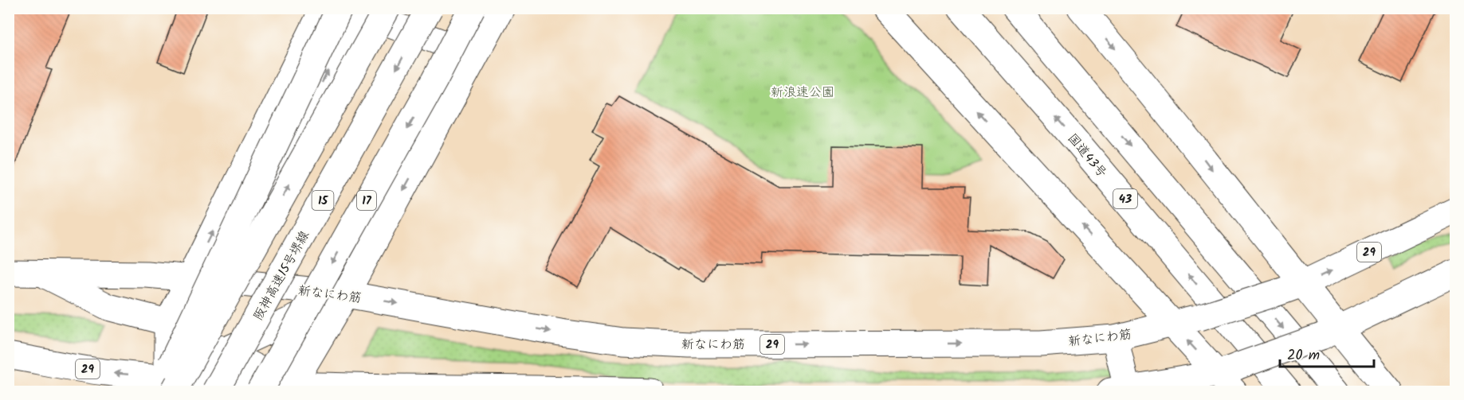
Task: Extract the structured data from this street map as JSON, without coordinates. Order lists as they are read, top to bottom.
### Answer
{
  "streets": {
    "main road": [
      "国道43号",
      "43",
      "15",
      "17",
      "29",
      "阪神高速15号堺線",
      "新なにわ筋"
    ]
  },
  "parks": ["新浪速公園"],
  "scale_bar": "20 m"
}
